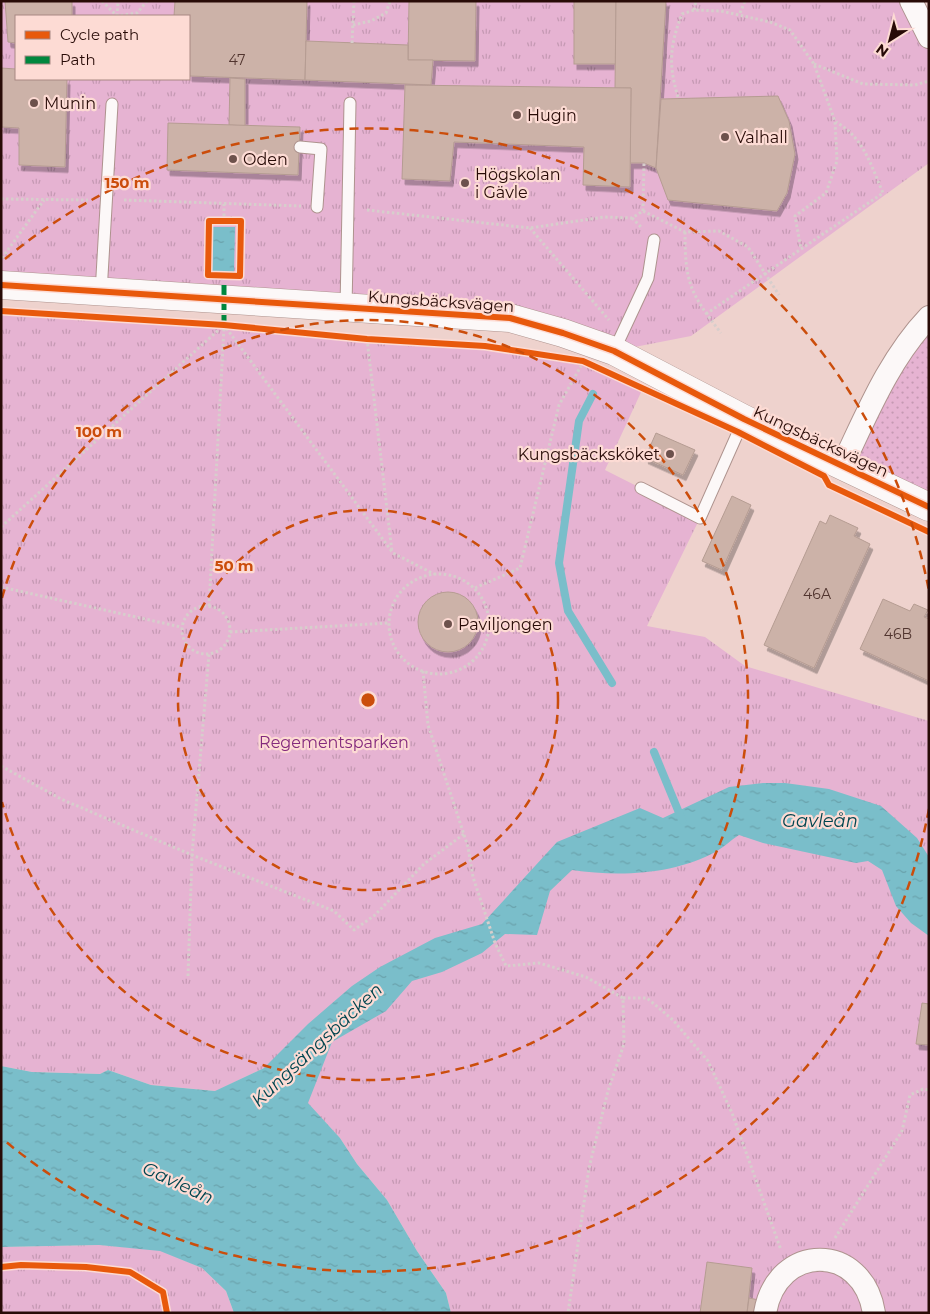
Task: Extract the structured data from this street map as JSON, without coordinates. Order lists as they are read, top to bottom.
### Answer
{
  "streets": {
    "street": ["Kungsbäcksvägen"]
  },
  "water": ["Gavleån", "Kungsängsbäcken"],
  "parks": ["Regementsparken"],
  "places": [
    "Munin",
    "Hugin",
    "Valhall",
    "Oden",
    "Högskolan i Gävle",
    "Kungsbäcksköket",
    "Paviljongen"
  ],
  "house_numbers": ["47", "46A", "46B"],
  "legend": ["Cycle path", "Path"],
  "north": "bottom left",
  "rings": ["150 m", "100 m", "50 m"]
}
